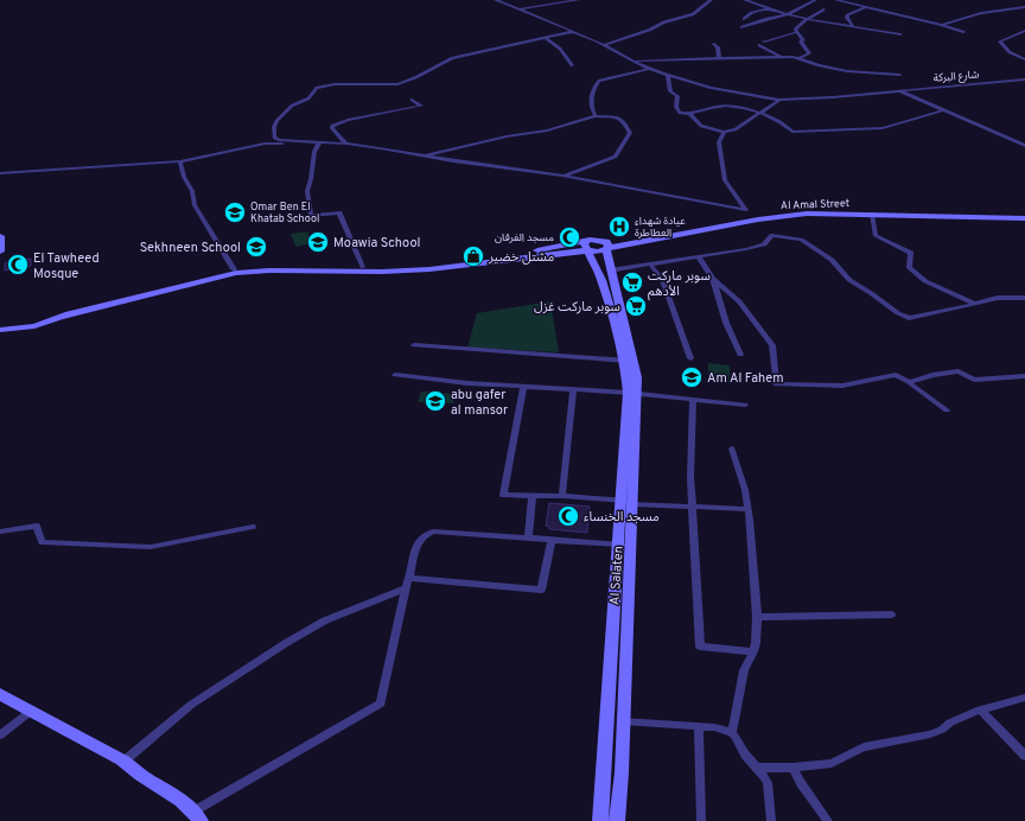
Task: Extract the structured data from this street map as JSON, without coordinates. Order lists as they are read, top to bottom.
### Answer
{
  "streets": {
    "main road": ["Al Amal Street", "Al Salaten"],
    "street": ["شارع البركة"]
  },
  "crossings": [
    ["Al Amal Street", "Al Salaten"]
  ],
  "places": {
    "school or university": [
      "Omar Ben El Khatab School",
      "Moawia School",
      "Sekhneen School",
      "Am Al Fahem",
      "abu gafer al mansor"
    ],
    "hospital": ["عيادة شهداء العطاطرة"],
    "mosque": ["مسجد الفرقان", "El Tawheed Mosque", "مسجد الخنساء"],
    "shop": ["مشتل خضير"],
    "supermarket": ["سوبر ماركت الأدهم", "سوبر ماركت غزل"]
  }
}
